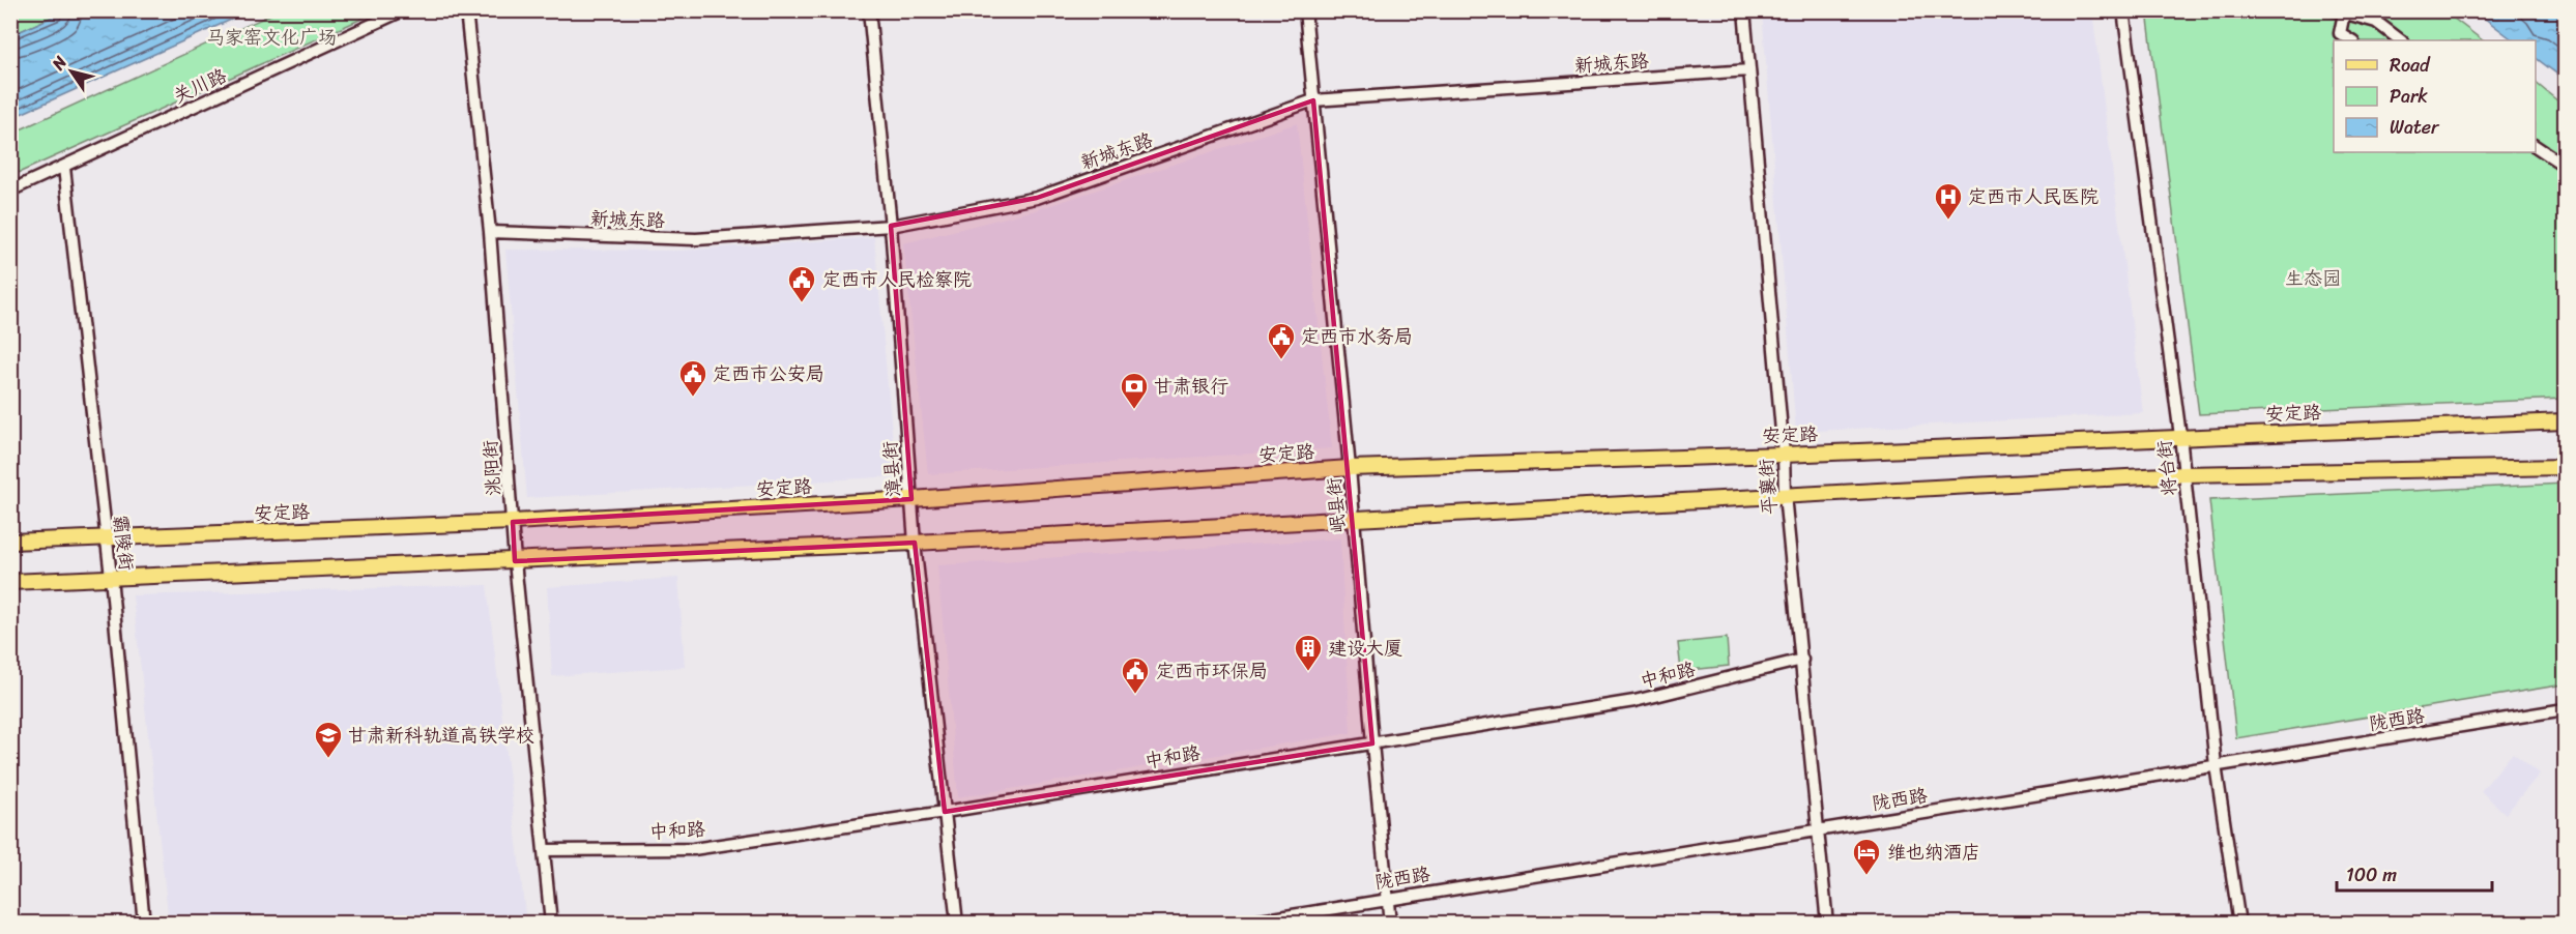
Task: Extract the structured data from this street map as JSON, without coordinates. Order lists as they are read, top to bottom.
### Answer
{
  "streets": {
    "main road": ["安定路"],
    "street": [
      "新城东路",
      "关川路",
      "洮阳街",
      "将台街",
      "漳县街",
      "平襄街",
      "岷县街",
      "霸陵街",
      "中和路",
      "陇西路"
    ]
  },
  "crossings": [
    ["新城东路", "洮阳街"],
    ["新城东路", "漳县街"],
    ["新城东路", "平襄街"],
    ["新城东路", "岷县街"],
    ["关川路", "霸陵街"],
    ["安定路", "洮阳街"],
    ["安定路", "将台街"],
    ["安定路", "漳县街"],
    ["安定路", "平襄街"],
    ["安定路", "岷县街"],
    ["安定路", "霸陵街"],
    ["洮阳街", "中和路"],
    ["将台街", "陇西路"],
    ["漳县街", "中和路"],
    ["平襄街", "中和路"],
    ["平襄街", "陇西路"],
    ["岷县街", "中和路"],
    ["岷县街", "陇西路"]
  ],
  "parks": ["马家窑文化广场", "生态园"],
  "places": {
    "hospital": ["定西市人民医院"],
    "public building": [
      "定西市人民检察院",
      "定西市水务局",
      "定西市公安局",
      "定西市环保局"
    ],
    "bank": ["甘肃银行"],
    "building": ["建设大厦"],
    "school or university": ["甘肃新科轨道高铁学校"],
    "hotel": ["维也纳酒店"]
  },
  "legend": ["Road", "Park", "Water"],
  "scale_bar": "100 m",
  "north": "top left"
}
